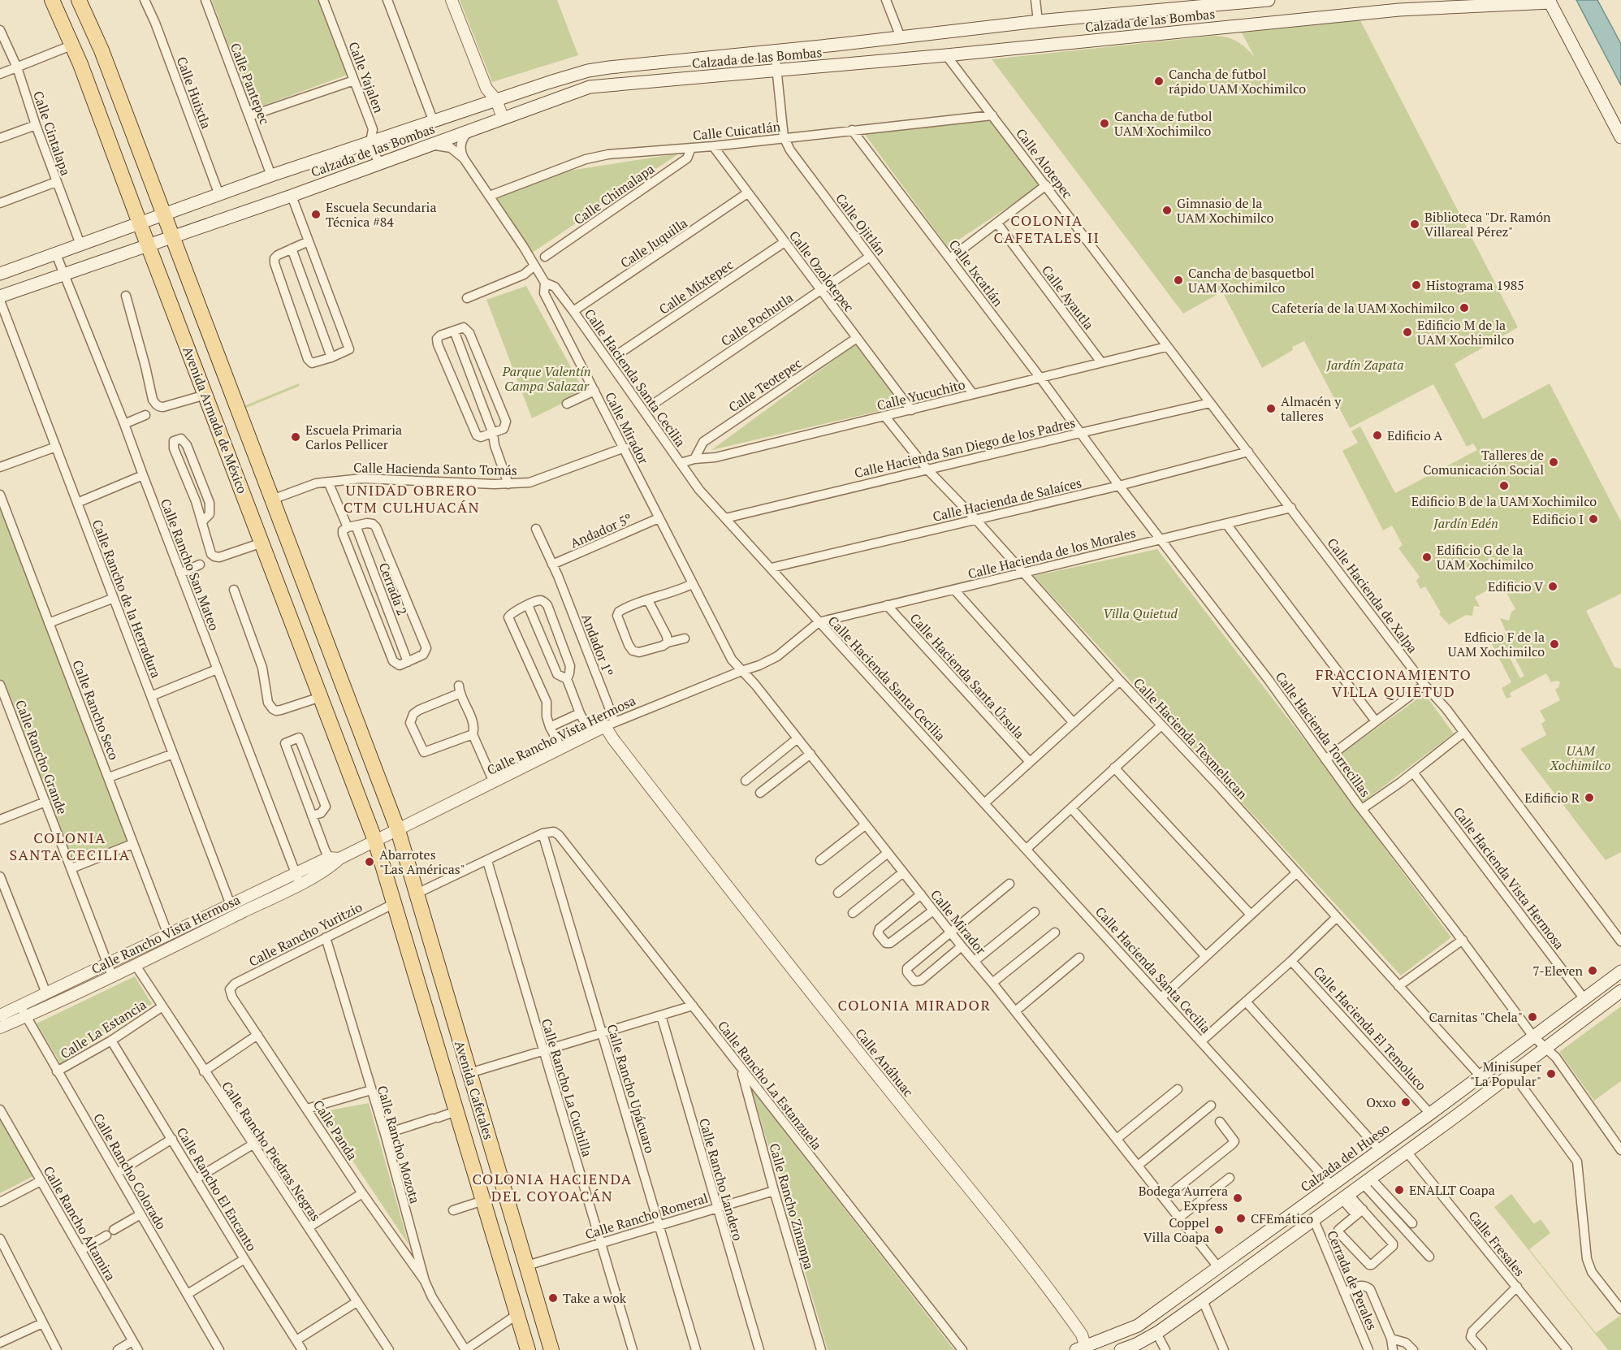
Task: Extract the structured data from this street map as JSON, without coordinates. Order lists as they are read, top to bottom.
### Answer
{
  "streets": {
    "main road": [
      "Calzada de las Bombas",
      "Avenida Armada de México",
      "Avenida Cafetales",
      "Calzada del Hueso"
    ],
    "street": [
      "Calle Yajalen",
      "Calle Pantepec",
      "Calle Huixtla",
      "Calle Cuicatlán",
      "Calle Cintalapa",
      "Calle Alotepec",
      "Calle Chimalapa",
      "Calle Ojitlán",
      "Calle Juquilla",
      "Calle Ozolotepec",
      "Calle Ixcatlán",
      "Calle Mixtepec",
      "Calle Ayautla",
      "Calle Pochutla",
      "Calle Hacienda Santa Cecilia",
      "Calle Teotepec",
      "Calle Yucuchito",
      "Calle Mirador",
      "Calle Hacienda San Diego de los Padres",
      "Calle Hacienda Santo Tomás",
      "Calle Hacienda de Salaíces",
      "Andador 5º",
      "Calle Hacienda de los Morales",
      "Calle Rancho San Mateo",
      "Cerrada 2",
      "Calle Hacienda de Xalpa",
      "Calle Rancho de la Herradura",
      "Andador 1º",
      "Calle Hacienda Santa Úrsula",
      "Calle Rancho Seco",
      "Calle Hacienda Torrecillas",
      "Calle Rancho Vista Hermosa",
      "Calle Hacienda Texmelucan",
      "Calle Rancho Grande",
      "Calle Hacienda Vista Hermosa",
      "Calle Rancho Yuritzio",
      "Calle Hacienda El Temoluco",
      "Calle La Estancia",
      "Calle Anáhuac",
      "Calle Rancho La Estanzuela",
      "Calle Rancho La Cuchilla",
      "Calle Rancho Upácuaro",
      "Calle Panda",
      "Calle Rancho Mozota",
      "Calle Rancho Piedras Negras",
      "Calle Rancho Colorado",
      "Calle Rancho Landero",
      "Calle Rancho El Encanto",
      "Calle Rancho Zinampa",
      "Calle Rancho Romeral",
      "Calle Rancho Altamira",
      "Calle Fresales",
      "Cerrada de Perales"
    ]
  },
  "crossings": [
    ["Calzada de las Bombas", "Calle Yajalen"],
    ["Calzada de las Bombas", "Calle Pantepec"],
    ["Calzada de las Bombas", "Calle Huixtla"],
    ["Calzada de las Bombas", "Calle Cintalapa"],
    ["Calzada de las Bombas", "Calle Alotepec"],
    ["Calzada de las Bombas", "Calle Ojitlán"],
    ["Calzada de las Bombas", "Calle Hacienda Santa Cecilia"],
    ["Calzada de las Bombas", "Avenida Armada de México"],
    ["Calzada de las Bombas", "Calle Rancho San Mateo"],
    ["Calle Cuicatlán", "Calle Alotepec"],
    ["Calle Cuicatlán", "Calle Chimalapa"],
    ["Calle Cuicatlán", "Calle Ojitlán"],
    ["Calle Cuicatlán", "Calle Ozolotepec"],
    ["Calle Cuicatlán", "Calle Ixcatlán"],
    ["Calle Cuicatlán", "Calle Hacienda Santa Cecilia"],
    ["Calle Alotepec", "Calle Yucuchito"],
    ["Calle Alotepec", "Calle Hacienda San Diego de los Padres"],
    ["Calle Alotepec", "Calle Hacienda de Xalpa"],
    ["Calle Ojitlán", "Calle Pochutla"],
    ["Calle Ojitlán", "Calle Yucuchito"],
    ["Calle Juquilla", "Calle Ozolotepec"],
    ["Calle Juquilla", "Calle Hacienda Santa Cecilia"],
    ["Calle Ozolotepec", "Calle Mixtepec"],
    ["Calle Ozolotepec", "Calle Pochutla"],
    ["Calle Ozolotepec", "Calle Teotepec"],
    ["Calle Ozolotepec", "Calle Yucuchito"],
    ["Calle Ixcatlán", "Calle Yucuchito"],
    ["Calle Ixcatlán", "Calle Hacienda San Diego de los Padres"],
    ["Calle Ixcatlán", "Calle Hacienda Torrecillas"],
    ["Calle Ayautla", "Calle Yucuchito"],
    ["Calle Hacienda Santa Cecilia", "Calle Yucuchito"],
    ["Calle Hacienda Santa Cecilia", "Calle Mirador"],
    ["Calle Hacienda Santa Cecilia", "Calle Hacienda San Diego de los Padres"],
    ["Calle Hacienda Santa Cecilia", "Calle Hacienda de Salaíces"],
    ["Calle Hacienda Santa Cecilia", "Calle Hacienda de los Morales"],
    ["Calle Hacienda Santa Cecilia", "Calle Rancho Vista Hermosa"],
    ["Calle Hacienda Santa Cecilia", "Calzada del Hueso"],
    ["Calle Teotepec", "Calle Yucuchito"],
    ["Calle Yucuchito", "Calle Hacienda Texmelucan"],
    ["Avenida Armada de México", "Calle Hacienda Santo Tomás"],
    ["Avenida Armada de México", "Calle Rancho Vista Hermosa"],
    ["Avenida Armada de México", "Avenida Cafetales"],
    ["Calle Mirador", "Calle Hacienda Santo Tomás"],
    ["Calle Mirador", "Andador 5º"],
    ["Calle Mirador", "Calle Rancho Vista Hermosa"],
    ["Calle Mirador", "Calzada del Hueso"],
    ["Calle Hacienda San Diego de los Padres", "Calle Hacienda de Xalpa"],
    ["Calle Hacienda San Diego de los Padres", "Calle Hacienda Torrecillas"],
    ["Calle Hacienda San Diego de los Padres", "Calle Hacienda Texmelucan"],
    ["Calle Hacienda de Salaíces", "Calle Hacienda de Xalpa"],
    ["Calle Hacienda de Salaíces", "Calle Hacienda Torrecillas"],
    ["Calle Hacienda de Salaíces", "Calle Hacienda Texmelucan"],
    ["Andador 5º", "Andador 1º"],
    ["Calle Hacienda de los Morales", "Calle Hacienda de Xalpa"],
    ["Calle Hacienda de los Morales", "Calle Hacienda Santa Úrsula"],
    ["Calle Hacienda de los Morales", "Calle Hacienda Torrecillas"],
    ["Calle Hacienda de los Morales", "Calle Rancho Vista Hermosa"],
    ["Calle Hacienda de los Morales", "Calle Hacienda Texmelucan"],
    ["Calle Rancho San Mateo", "Calle Rancho Vista Hermosa"],
    ["Calle Rancho de la Herradura", "Calle Rancho Vista Hermosa"],
    ["Andador 1º", "Calle Rancho Vista Hermosa"],
    ["Andador 1º", "Calle Anáhuac"],
    ["Calle Rancho Seco", "Calle Rancho Vista Hermosa"],
    ["Calle Hacienda Torrecillas", "Calzada del Hueso"],
    ["Calle Rancho Vista Hermosa", "Calle Rancho Grande"],
    ["Calle Rancho Vista Hermosa", "Calle Anáhuac"],
    ["Calle Rancho Vista Hermosa", "Avenida Cafetales"],
    ["Calle Rancho Vista Hermosa", "Calle Rancho Piedras Negras"],
    ["Calle Rancho Vista Hermosa", "Calle Rancho Colorado"],
    ["Calle Hacienda Texmelucan", "Calzada del Hueso"],
    ["Calle Hacienda Vista Hermosa", "Calzada del Hueso"],
    ["Calle Rancho Yuritzio", "Avenida Cafetales"],
    ["Calle Rancho Yuritzio", "Calle Panda"],
    ["Calle Rancho Yuritzio", "Calle Rancho Mozota"],
    ["Calle Hacienda El Temoluco", "Calzada del Hueso"],
    ["Calle La Estancia", "Calle Rancho Piedras Negras"],
    ["Calle La Estancia", "Calle Rancho Colorado"],
    ["Calle La Estancia", "Calle Rancho El Encanto"],
    ["Calle Anáhuac", "Calzada del Hueso"],
    ["Calle Rancho La Estanzuela", "Calle Rancho Upácuaro"],
    ["Calle Rancho La Estanzuela", "Calle Rancho Zinampa"],
    ["Calle Rancho La Cuchilla", "Calle Rancho Romeral"],
    ["Calle Rancho Upácuaro", "Calle Rancho Romeral"],
    ["Avenida Cafetales", "Calle Rancho Romeral"],
    ["Calle Panda", "Calle Rancho Mozota"],
    ["Calle Rancho Landero", "Calle Rancho Romeral"],
    ["Calle Rancho Zinampa", "Calle Rancho Romeral"]
  ],
  "districts": [
    "COLONIA CAFETALES II",
    "UNIDAD OBRERO CTM CULHUACÁN",
    "FRACCIONAMIENTO VILLA QUIETUD",
    "COLONIA SANTA CECILIA",
    "COLONIA MIRADOR",
    "COLONIA HACIENDA DEL COYOACÁN"
  ],
  "parks": [
    "Jardín Zapata",
    "Parque Valentín Campa Salazar",
    "Jardín Edén",
    "Villa Quietud",
    "UAM Xochimilco"
  ],
  "places": [
    "Cancha de futbol rápido UAM Xochimilco",
    "Cancha de futbol UAM Xochimilco",
    "Gimnasio de la UAM Xochimilco",
    "Escuela Secundaria Técnica #84",
    "Biblioteca \"Dr. Ramón Villareal Pérez\"",
    "Cancha de basquetbol UAM Xochimilco",
    "Histograma 1985",
    "Cafetería de la UAM Xochimilco",
    "Edificio M de la UAM Xochimilco",
    "Almacén y talleres",
    "Edificio A",
    "Escuela Primaria Carlos Pellicer",
    "Talleres de Comunicación Social",
    "Edificio B de la UAM Xochimilco",
    "Edificio I",
    "Edificio G de la UAM Xochimilco",
    "Edificio V",
    "Edficio F de la UAM Xochimilco",
    "Edificio R",
    "Abarrotes \"Las Américas\"",
    "7-Eleven",
    "Carnitas \"Chela\"",
    "Minisuper \"La Popular\"",
    "Oxxo",
    "ENALLT Coapa",
    "Bodega Aurrera Express",
    "CFEmático",
    "Coppel Villa Coapa",
    "Take a wok"
  ]
}
